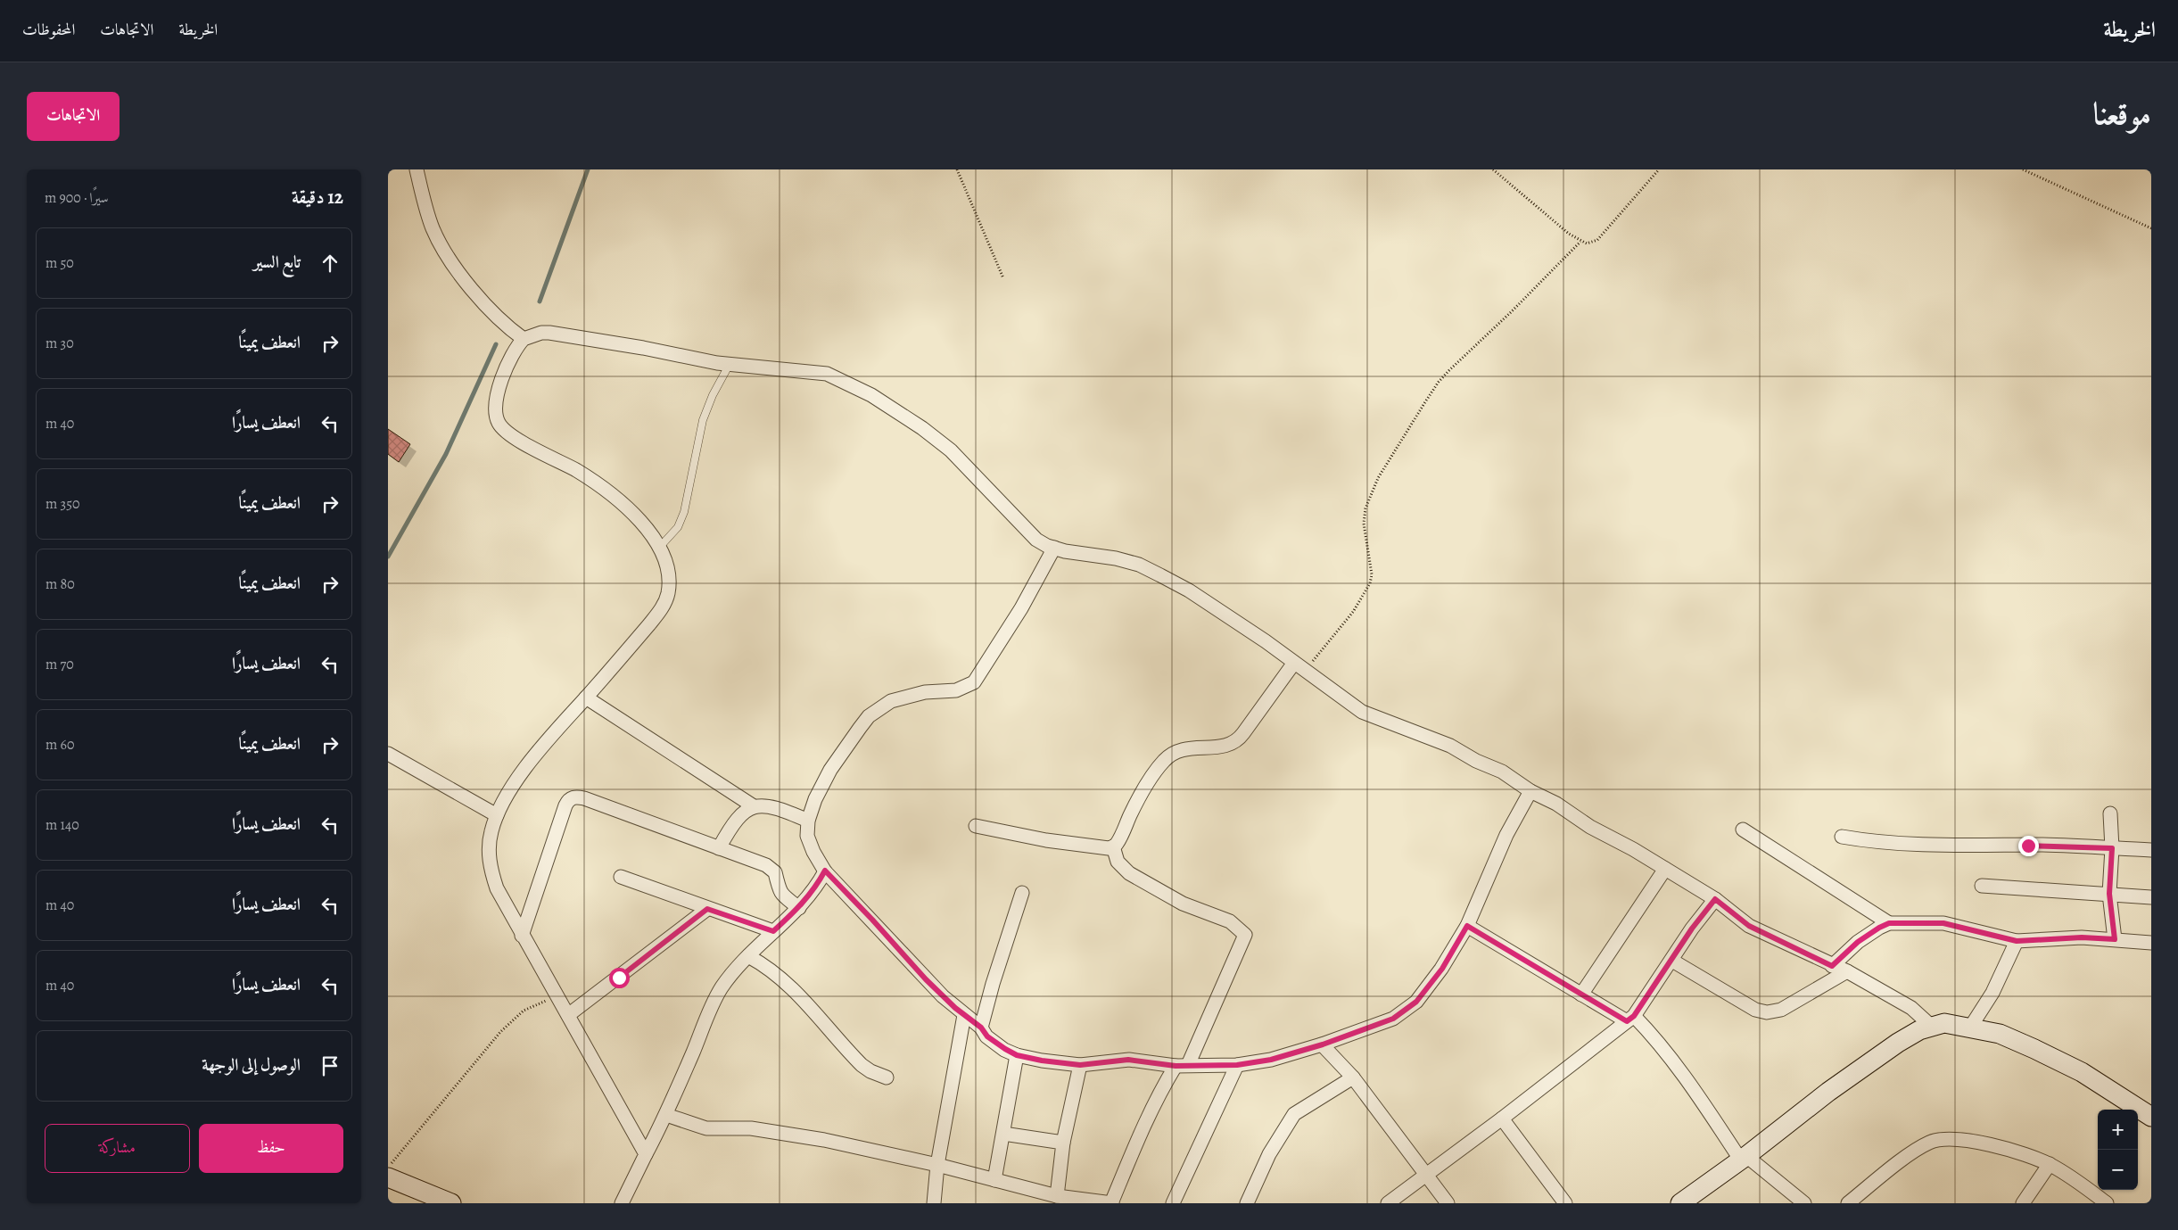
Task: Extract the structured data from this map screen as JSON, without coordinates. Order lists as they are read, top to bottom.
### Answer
{
  "page": {
    "header": "الخريطة",
    "nav": ["الخريطة", "الاتجاهات", "المحفوظات"],
    "title": "موقعنا",
    "buttons": [
      "الاتجاهات",
      ["حفظ", "مشاركة"]
    ],
    "heading": ["12 دقيقة", "سيرًا · 900 m"],
    "list": [
      ["تابع السير", "50 m"],
      ["انعطف يمينًا", "30 m"],
      ["انعطف يسارًا", "40 m"],
      ["انعطف يمينًا", "350 m"],
      ["انعطف يمينًا", "80 m"],
      ["انعطف يسارًا", "70 m"],
      ["انعطف يمينًا", "60 m"],
      ["انعطف يسارًا", "140 m"],
      ["انعطف يسارًا", "40 m"],
      ["انعطف يسارًا", "40 m"],
      "الوصول إلى الوجهة"
    ],
    "map_buttons": ["+", "−"]
  }
}
